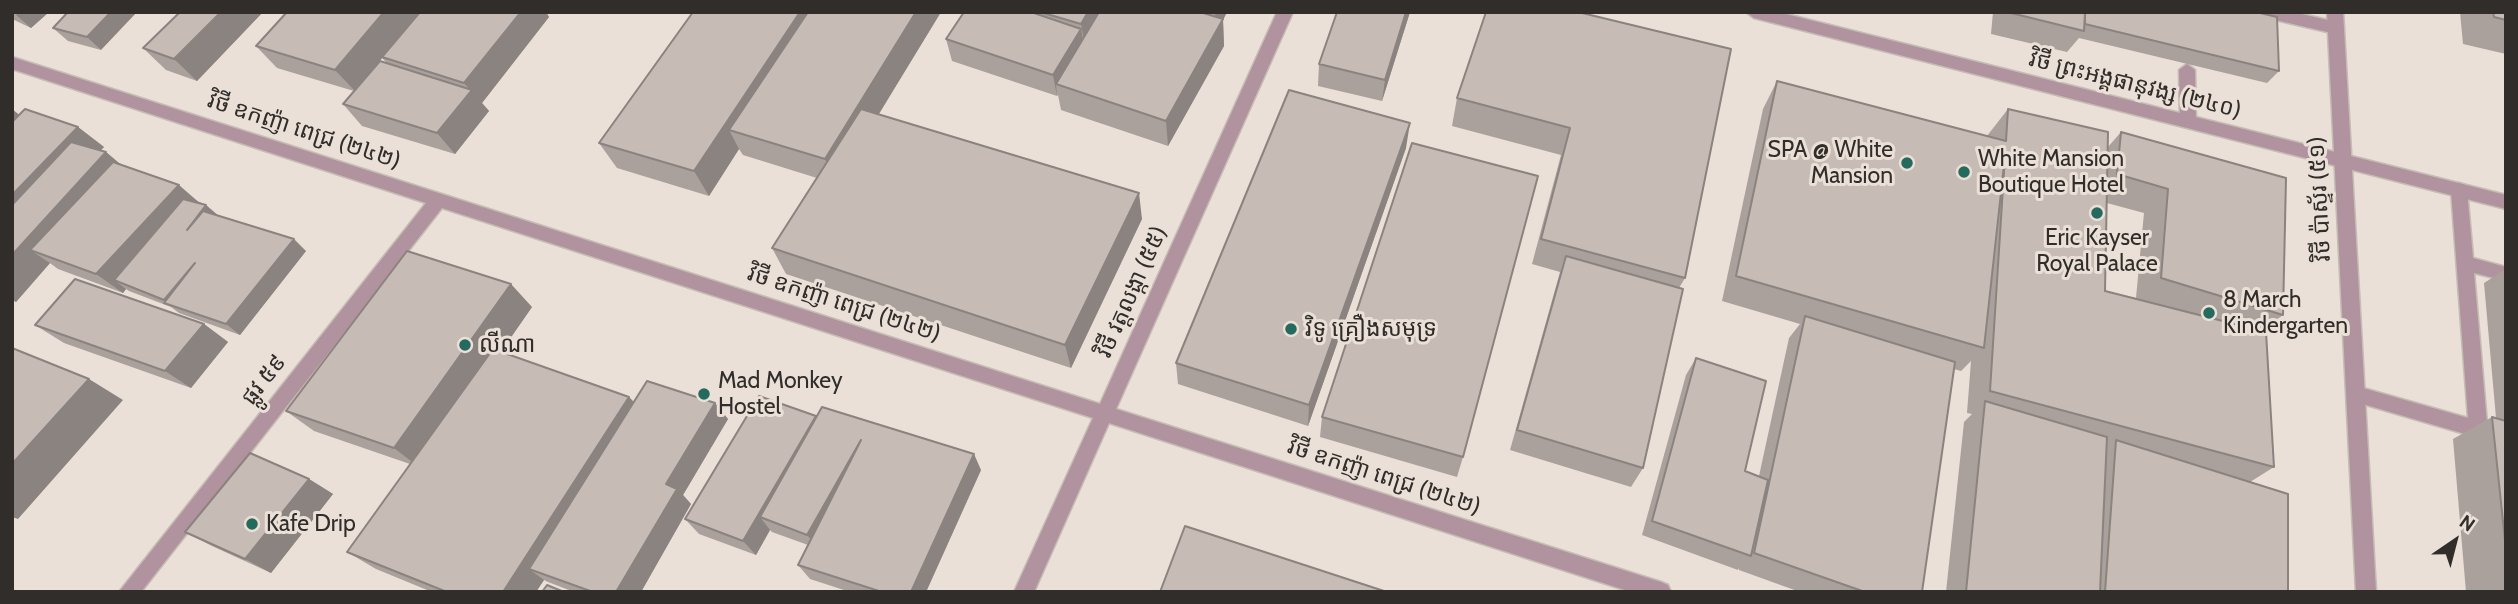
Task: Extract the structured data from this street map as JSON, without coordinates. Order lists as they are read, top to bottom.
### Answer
{
  "streets": {
    "street": [
      "វិថី ព្រះអង្គផានុវង្ស (២៤០)",
      "វិថី ឧកញ៉ា ពេជ្រ (២៤២)",
      "វិថី ប៉ាស្ទ័រ (៥១)",
      "វិថី វត្តលង្កា (៥៥)",
      "ផ្លូវ ៥៩"
    ]
  },
  "crossings": [
    ["វិថី ព្រះអង្គផានុវង្ស (២៤០)", "វិថី ប៉ាស្ទ័រ (៥១)"],
    ["វិថី ឧកញ៉ា ពេជ្រ (២៤២)", "វិថី វត្តលង្កា (៥៥)"],
    ["វិថី ឧកញ៉ា ពេជ្រ (២៤២)", "ផ្លូវ ៥៩"]
  ],
  "places": [
    "SPA @ White Mansion",
    "White Mansion Boutique Hotel",
    "Eric Kayser Royal Palace",
    "8 March Kindergarten",
    "វិទូ គ្រឿងសមុទ្រ",
    "លីណា",
    "Mad Monkey Hostel",
    "Kafe Drip"
  ],
  "north": "top right"
}
